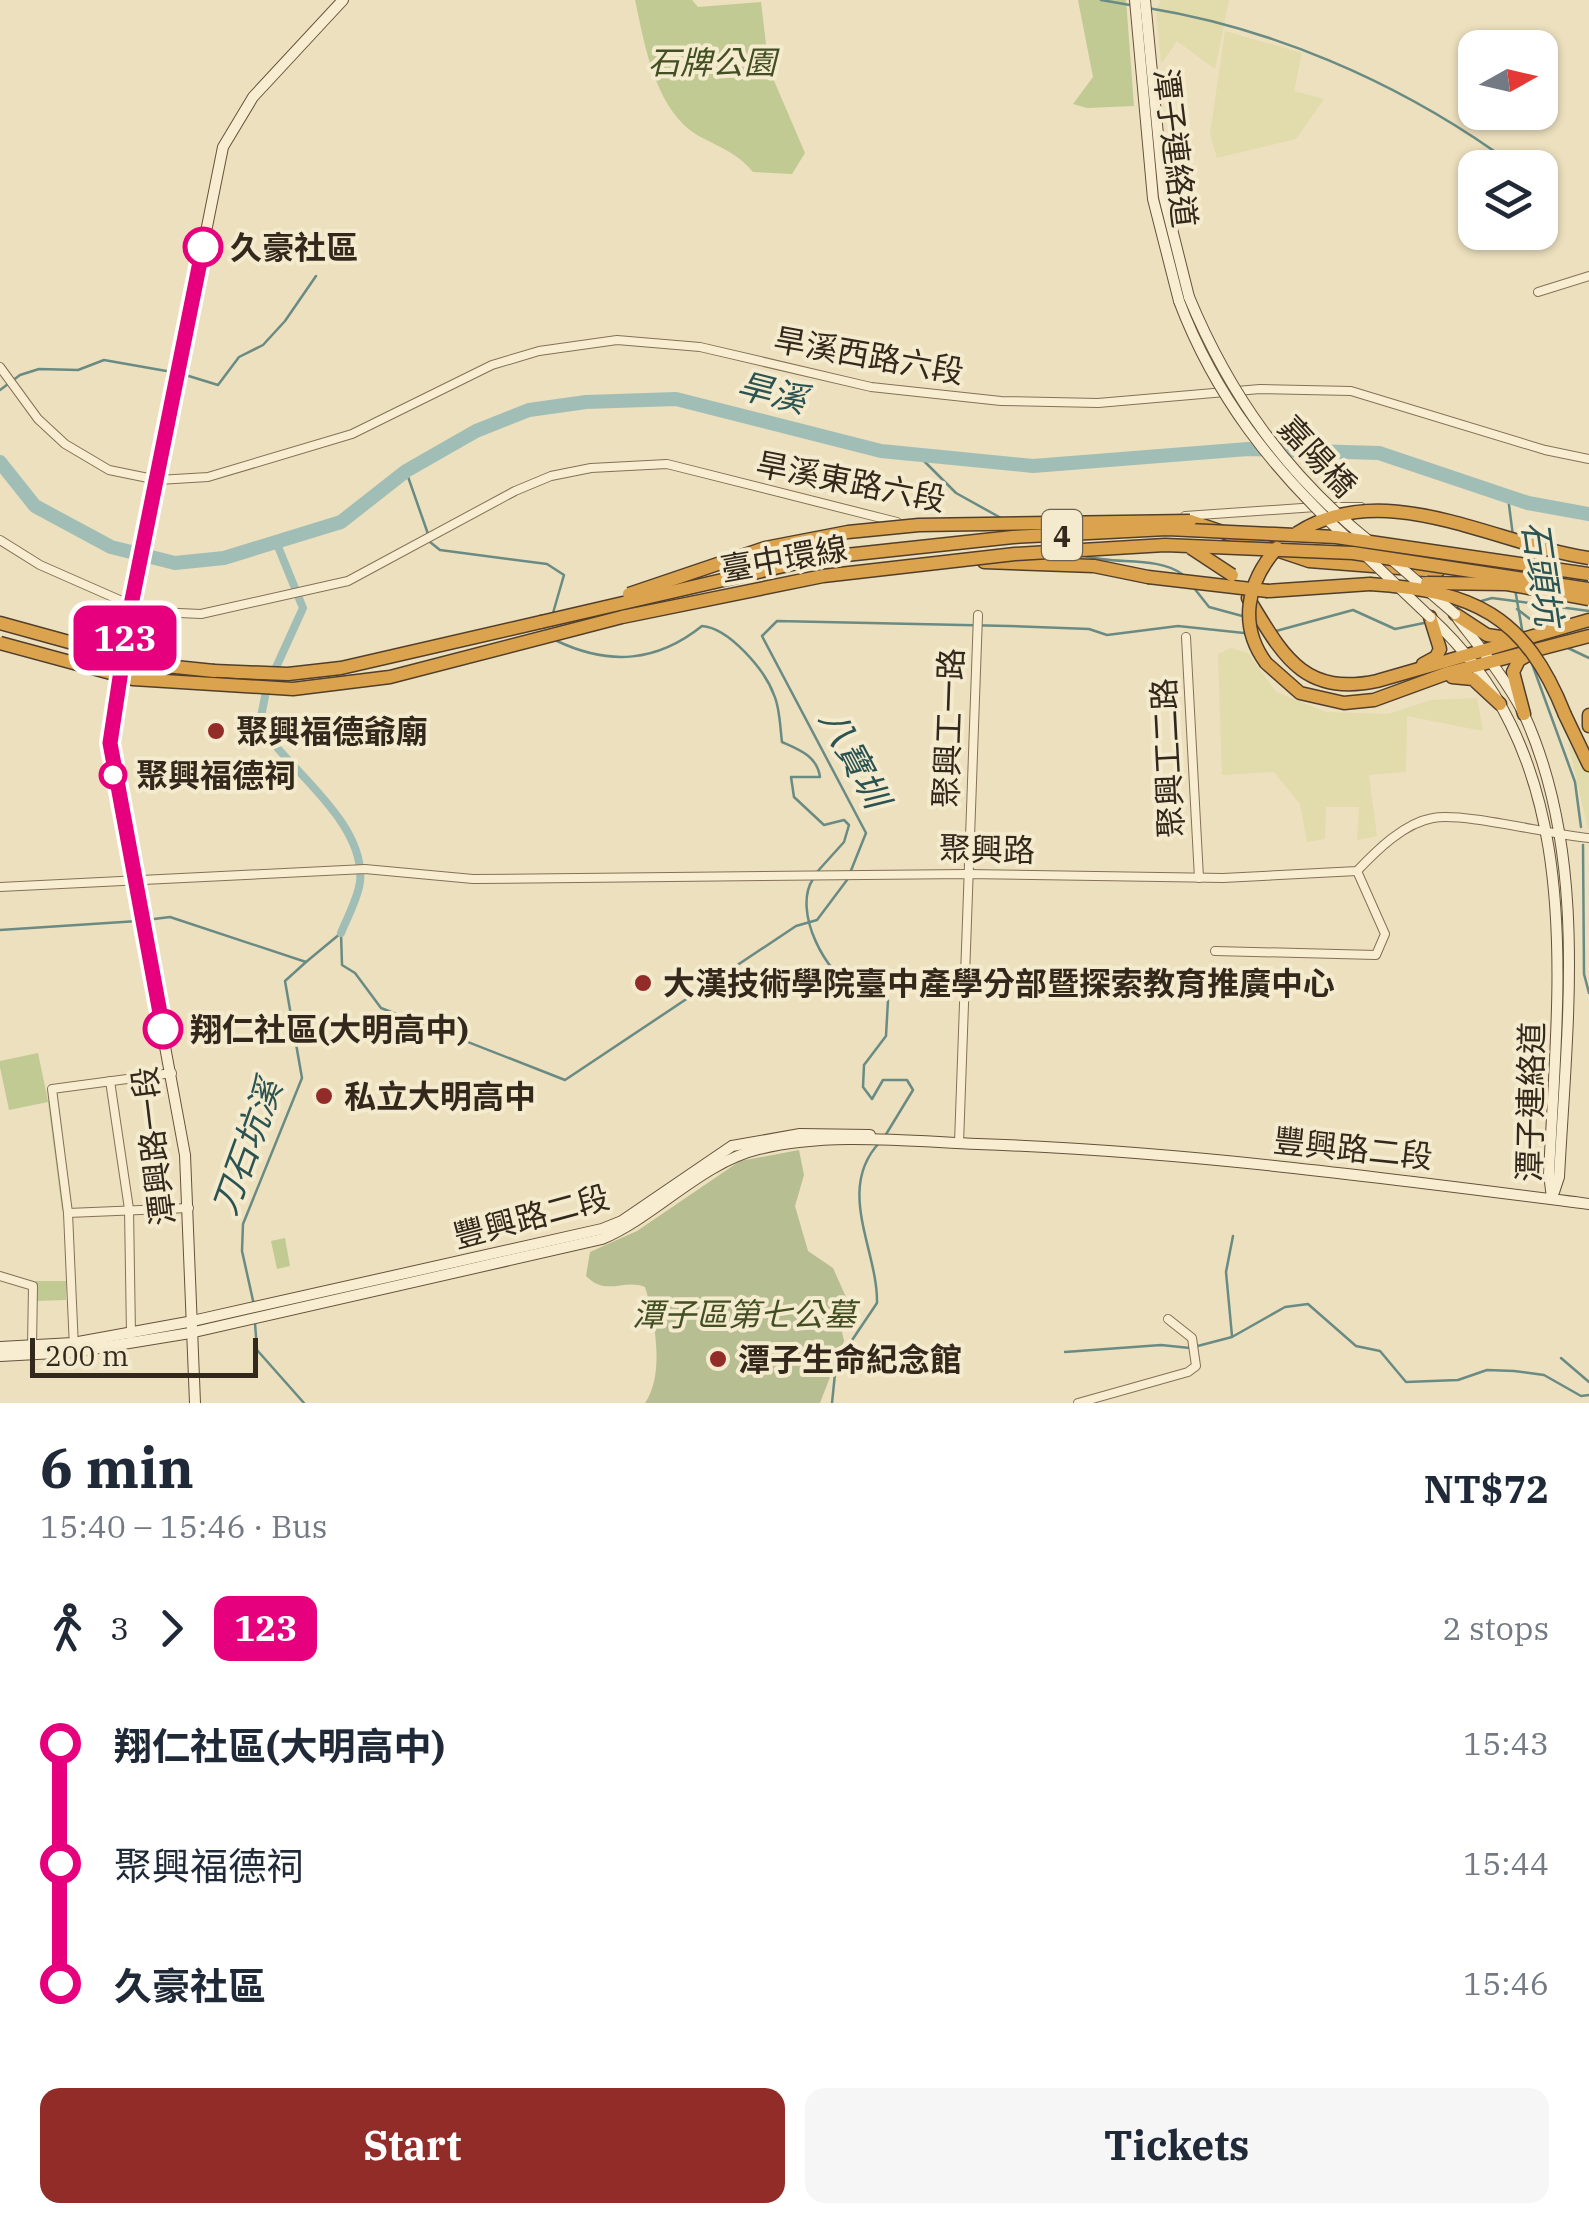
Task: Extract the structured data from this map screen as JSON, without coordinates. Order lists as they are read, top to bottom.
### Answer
{
  "streets": {
    "highway": ["4", "臺中環線"],
    "street": [
      "潭子連絡道",
      "旱溪西路六段",
      "嘉陽橋",
      "旱溪東路六段",
      "聚興工一路",
      "聚興工二路",
      "聚興路",
      "潭興路一段",
      "豐興路二段"
    ]
  },
  "crossings": [
    ["潭子連絡道", "嘉陽橋"],
    ["潭子連絡道", "豐興路二段"],
    ["旱溪西路六段", "潭興路一段"],
    ["旱溪東路六段", "潭興路一段"],
    ["聚興工一路", "聚興路"],
    ["聚興工一路", "豐興路二段"],
    ["聚興工二路", "聚興路"],
    ["聚興路", "潭興路一段"],
    ["潭興路一段", "豐興路二段"]
  ],
  "water": [
    "旱溪",
    "石頭坑",
    "八寶圳",
    "刀石坑溪"
  ],
  "parks": ["石牌公園", "潭子區第七公墓"],
  "places": [
    "久豪社區",
    "聚興福德爺廟",
    "聚興福德祠",
    "大漢技術學院臺中產學分部暨探索教育推廣中心",
    "翔仁社區(大明高中)",
    "私立大明高中",
    "潭子生命紀念館"
  ],
  "lines": ["bus line 123"],
  "scale_bar": "200 m",
  "north": "right",
  "page": {
    "on_map": "123",
    "scale": "200 m",
    "heading": ["6 min", "15:40 – 15:46 · Bus", "NT$72"],
    "legs": ["3", "123", "2 stops"],
    "list": [
      {
        "name": "翔仁社區(大明高中)",
        "value": "15:43"
      },
      {
        "name": "聚興福德祠",
        "value": "15:44"
      },
      {
        "name": "久豪社區",
        "value": "15:46"
      }
    ],
    "buttons": ["Start", "Tickets"]
  }
}
